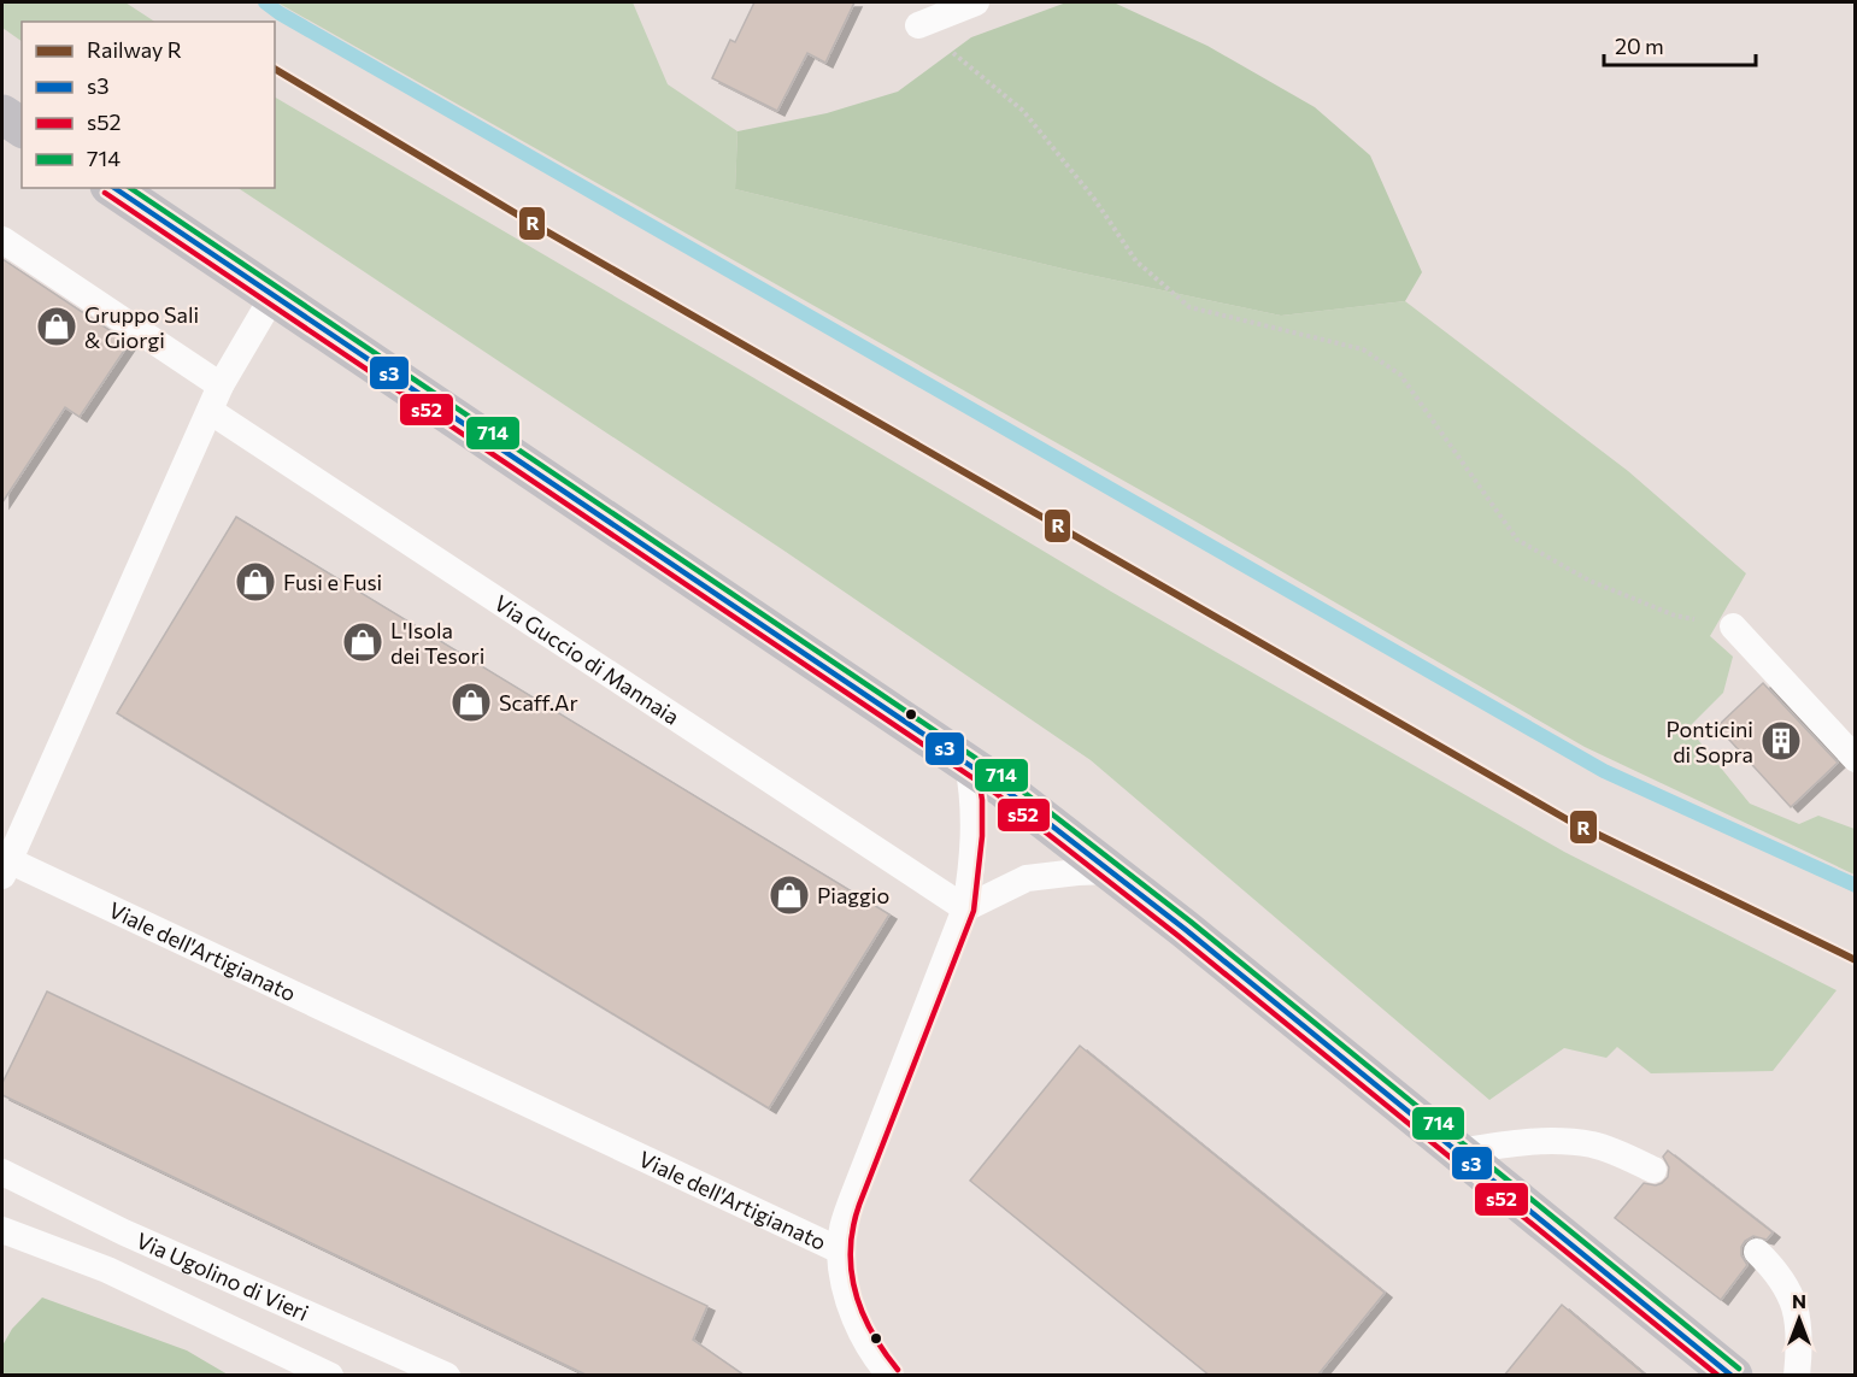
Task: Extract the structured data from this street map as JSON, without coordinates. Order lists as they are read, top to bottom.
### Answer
{
  "streets": {
    "lane": ["Via Guccio di Mannaia", "Viale dell'Artigianato", "Via Ugolino di Vieri"]
  },
  "crossings": [
    ["Via Guccio di Mannaia", "Viale dell'Artigianato"]
  ],
  "places": {
    "shop": [
      "Gruppo Sali & Giorgi",
      "Fusi e Fusi",
      "L'Isola dei Tesori",
      "Scaff.Ar",
      "Piaggio"
    ],
    "building": ["Ponticini di Sopra"]
  },
  "lines": [
    "rail line R",
    "transit line s3",
    "transit line 714",
    "transit line s52"
  ],
  "legend": [
    "Railway R",
    "s3",
    "s52",
    "714"
  ],
  "scale_bar": "20 m",
  "north": "top"
}
